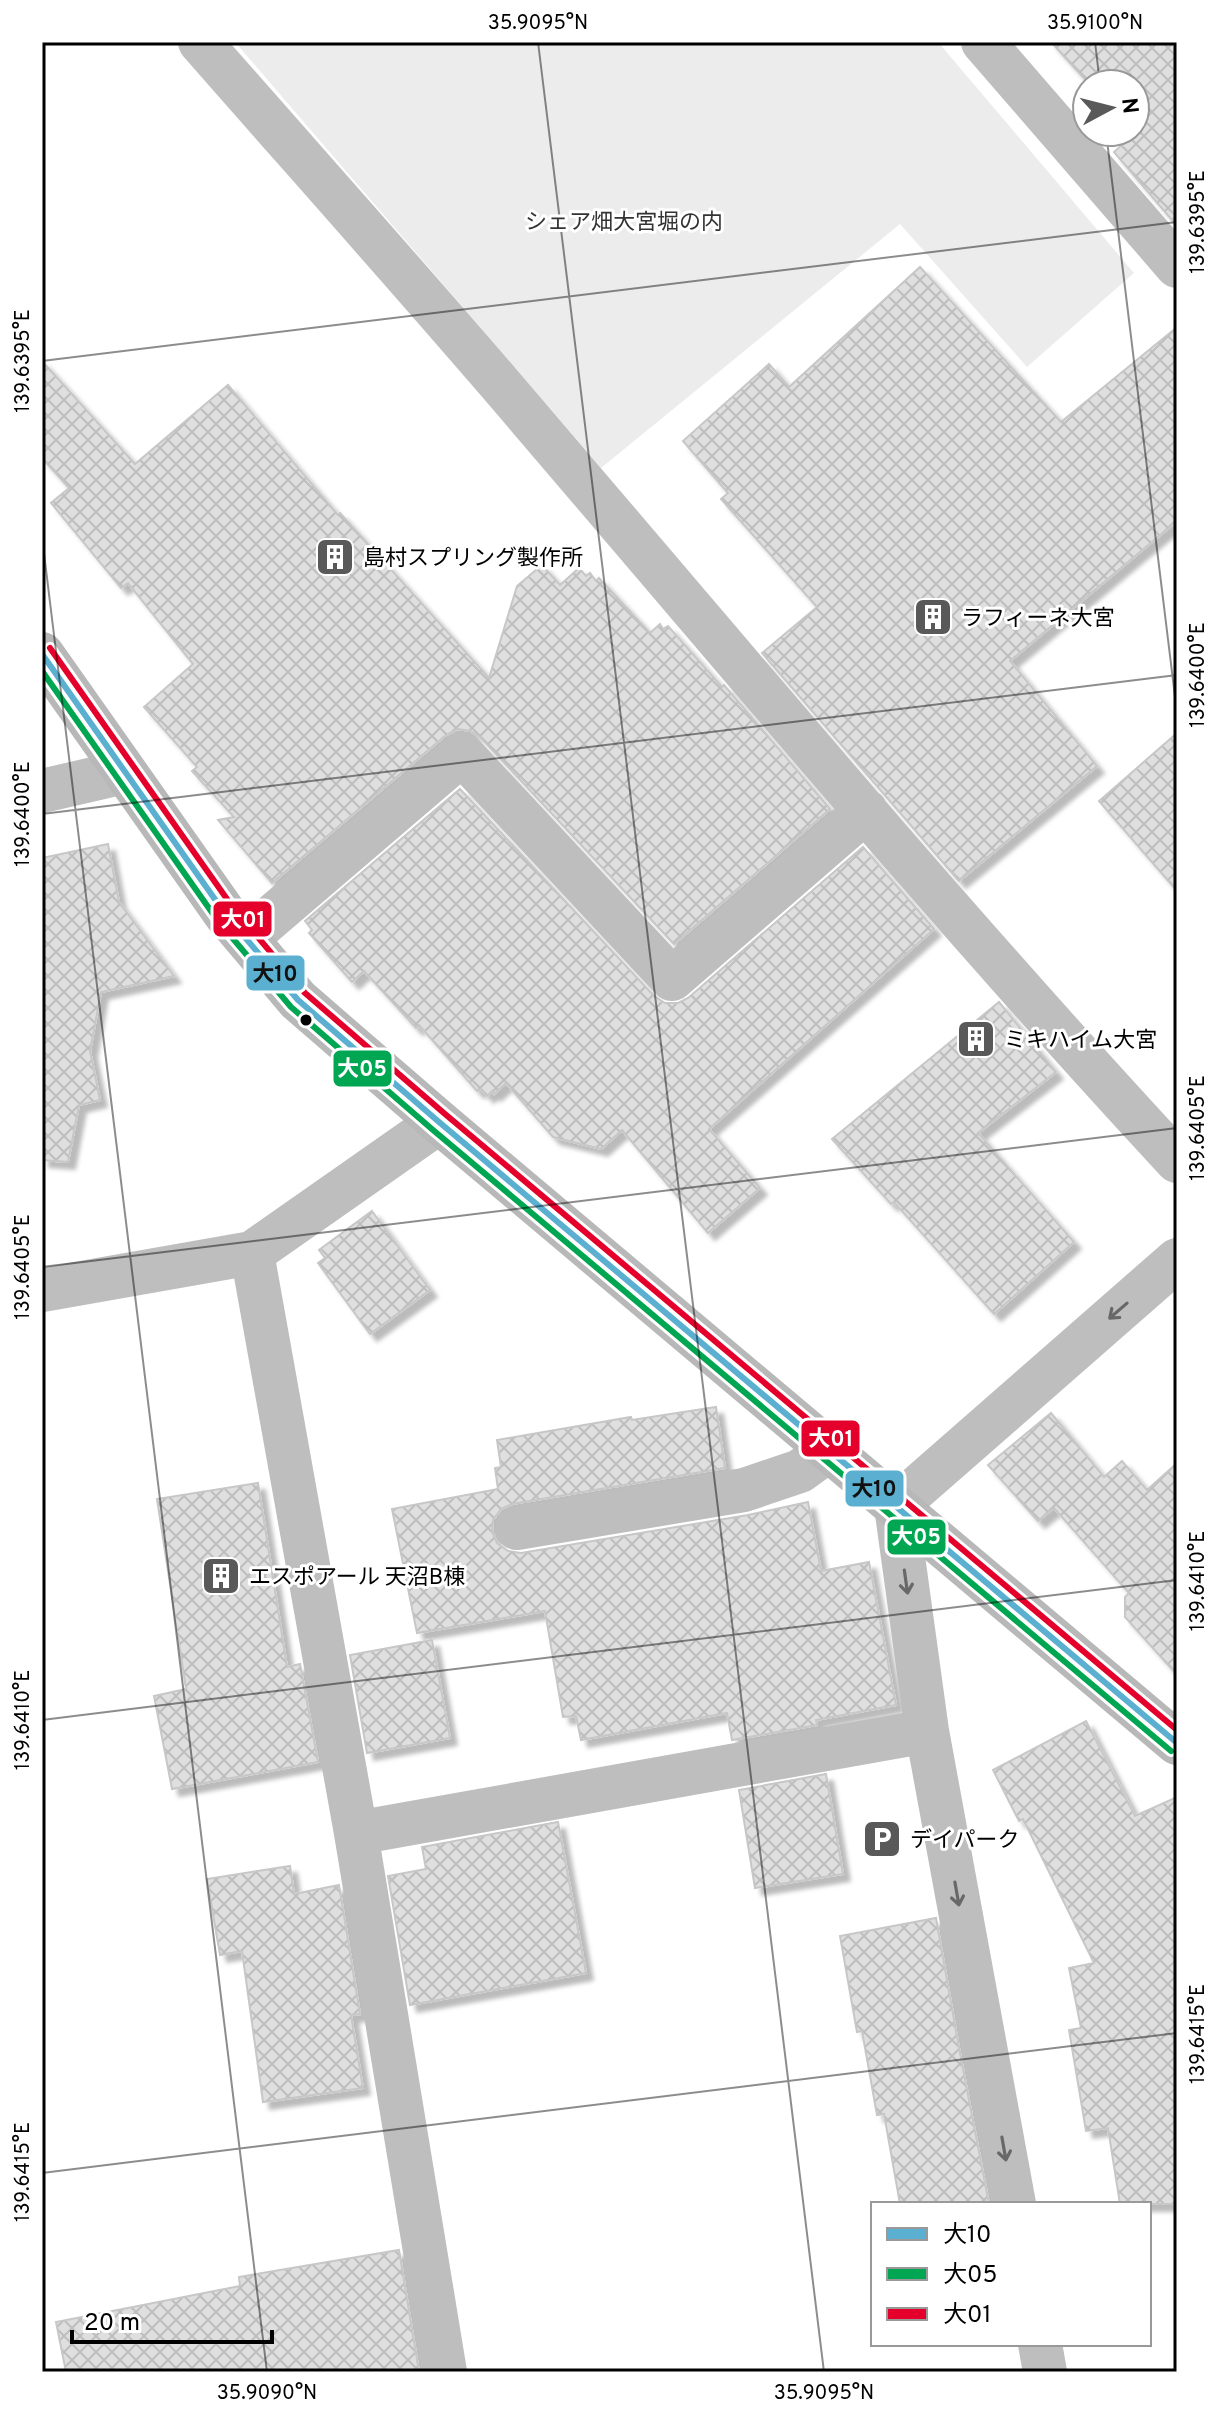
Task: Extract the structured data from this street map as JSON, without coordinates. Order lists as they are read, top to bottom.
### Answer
{
  "parks": ["シェア畑大宮堀の内"],
  "places": {
    "building": [
      "島村スプリング製作所",
      "ラフィーネ大宮",
      "ミキハイム大宮",
      "エスポアール 天沼B棟"
    ],
    "parking": ["デイパーク"]
  },
  "lines": ["transit line 大01", "transit line 大10", "transit line 大05"],
  "legend": ["大10", "大05", "大01"],
  "scale_bar": "20 m",
  "north": "right",
  "coordinates": [
    "35.9095°N",
    "35.9100°N",
    "139.6395°E",
    "139.6400°E",
    "139.6405°E",
    "139.6410°E",
    "139.6415°E",
    "35.9090°N"
  ]
}
